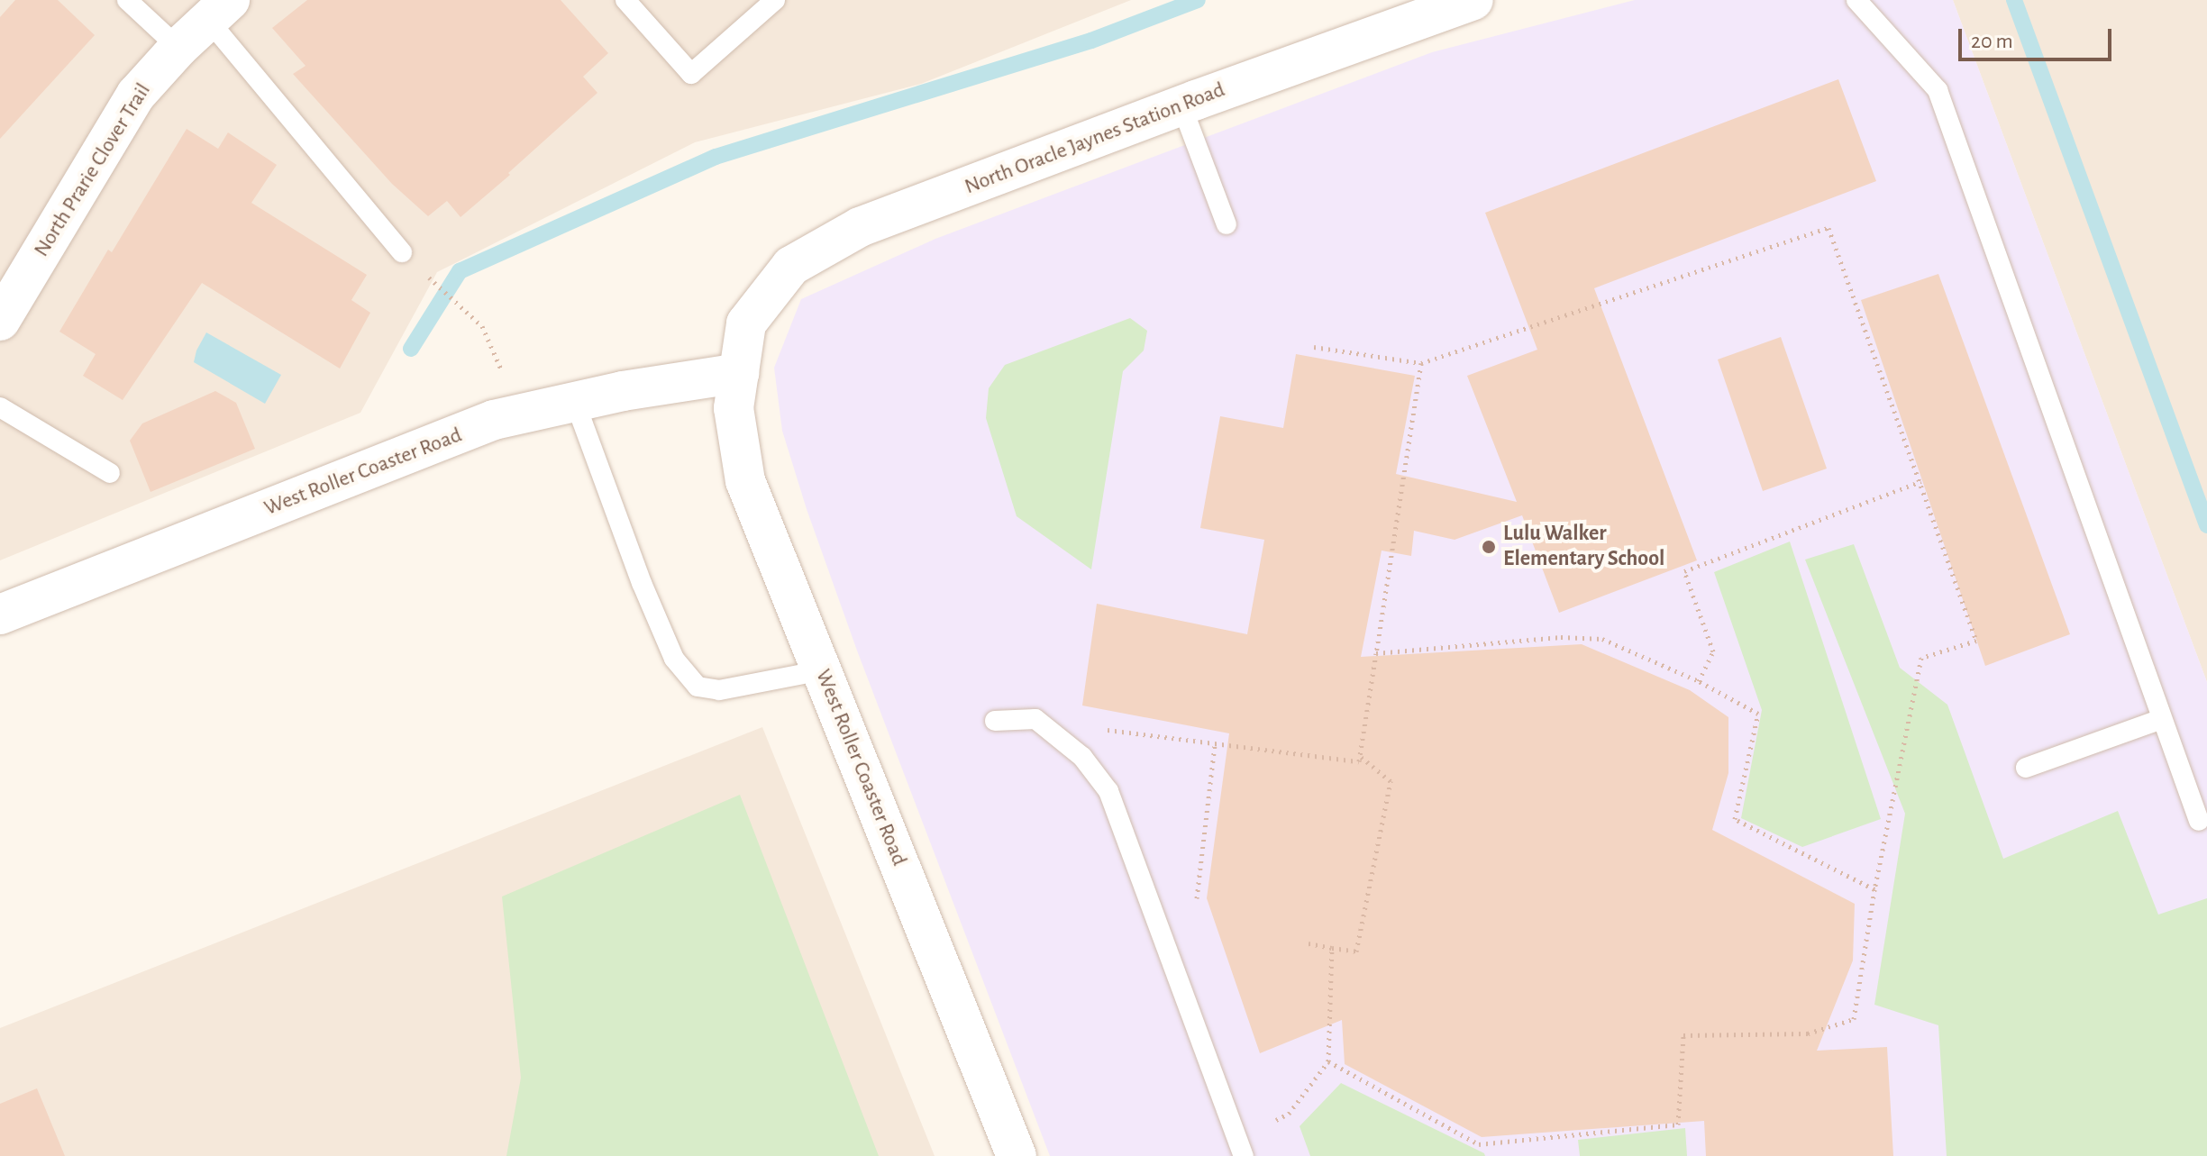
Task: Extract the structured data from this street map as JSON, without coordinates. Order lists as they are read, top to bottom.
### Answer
{
  "streets": {
    "street": ["North Oracle Jaynes Station Road", "North Prarie Clover Trail", "West Roller Coaster Road"]
  },
  "crossings": [
    ["North Oracle Jaynes Station Road", "West Roller Coaster Road"]
  ],
  "places": ["Lulu Walker Elementary School"],
  "scale_bar": "20 m"
}
